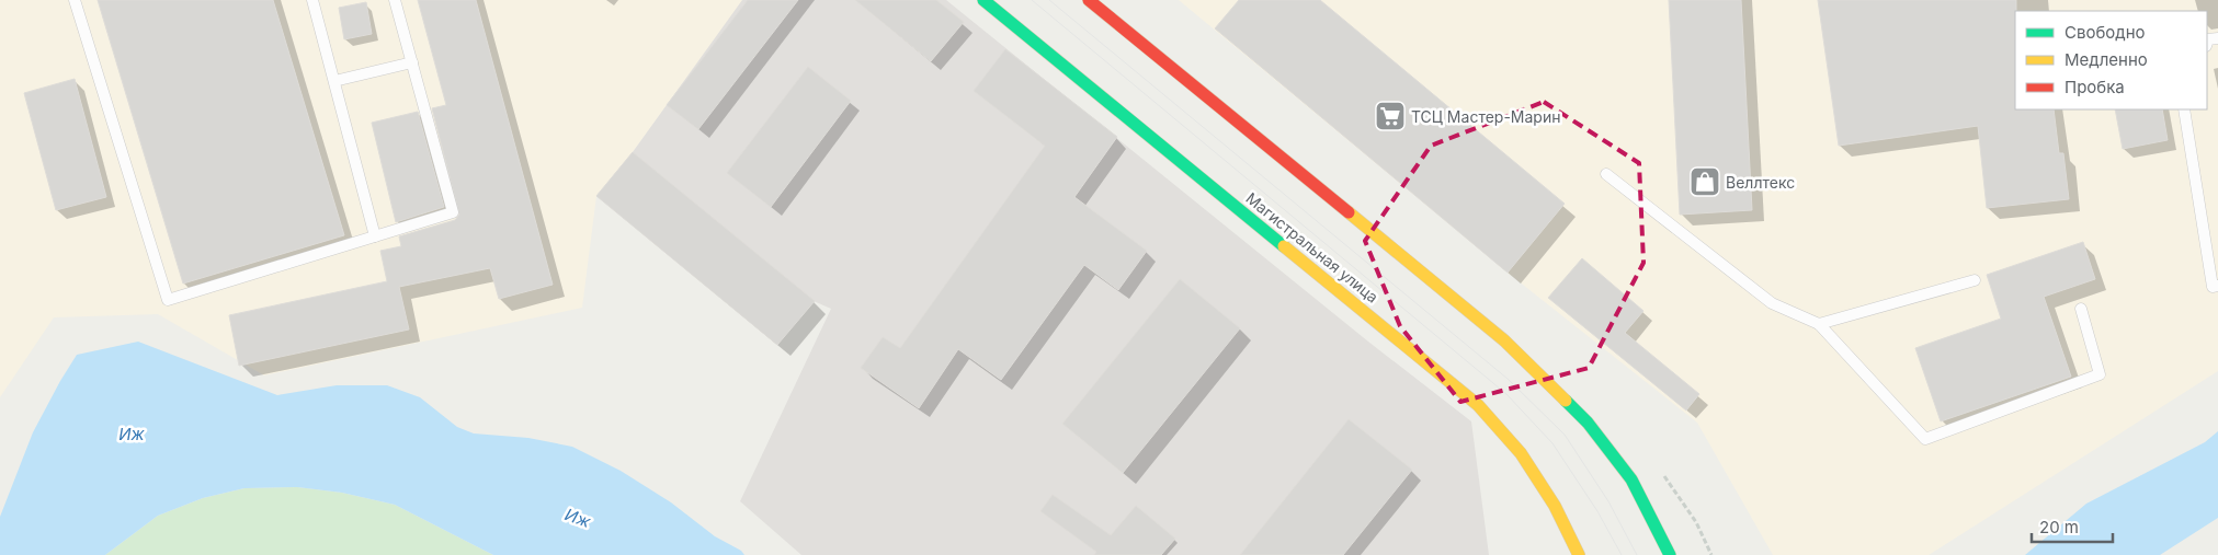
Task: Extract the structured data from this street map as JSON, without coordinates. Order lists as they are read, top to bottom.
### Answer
{
  "streets": {
    "main road": ["Магистральная улица"]
  },
  "water": ["Иж"],
  "places": {
    "supermarket": ["ТСЦ Мастер-Марин"],
    "shop": ["Веллтекс"]
  },
  "legend": ["Свободно", "Медленно", "Пробка"],
  "scale_bar": "20 m"
}
